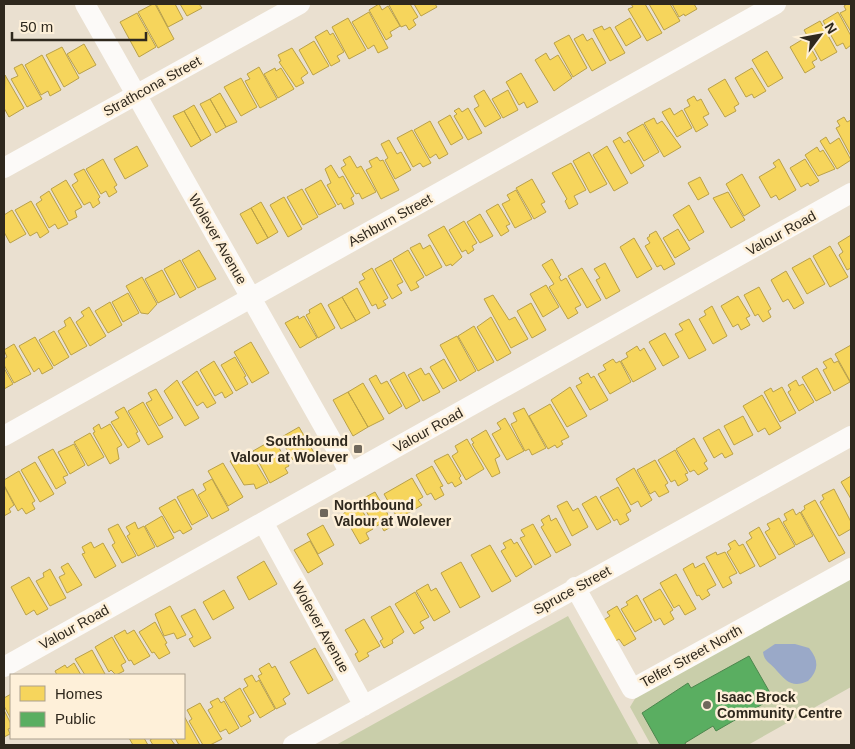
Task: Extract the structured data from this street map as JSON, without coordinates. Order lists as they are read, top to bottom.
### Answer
{
  "streets": {
    "street": [
      "Strathcona Street",
      "Ashburn Street",
      "Valour Road",
      "Wolever Avenue",
      "Spruce Street",
      "Telfer Street North"
    ]
  },
  "crossings": [
    ["Strathcona Street", "Wolever Avenue"],
    ["Ashburn Street", "Wolever Avenue"],
    ["Valour Road", "Wolever Avenue"],
    ["Wolever Avenue", "Spruce Street"],
    ["Spruce Street", "Telfer Street North"]
  ],
  "places": {
    "transit": ["Southbound Valour at Wolever", "Northbound Valour at Wolever"],
    "other": ["Isaac Brock Community Centre"]
  },
  "legend": ["Homes", "Public"],
  "scale_bar": "50 m",
  "north": "top right"
}
